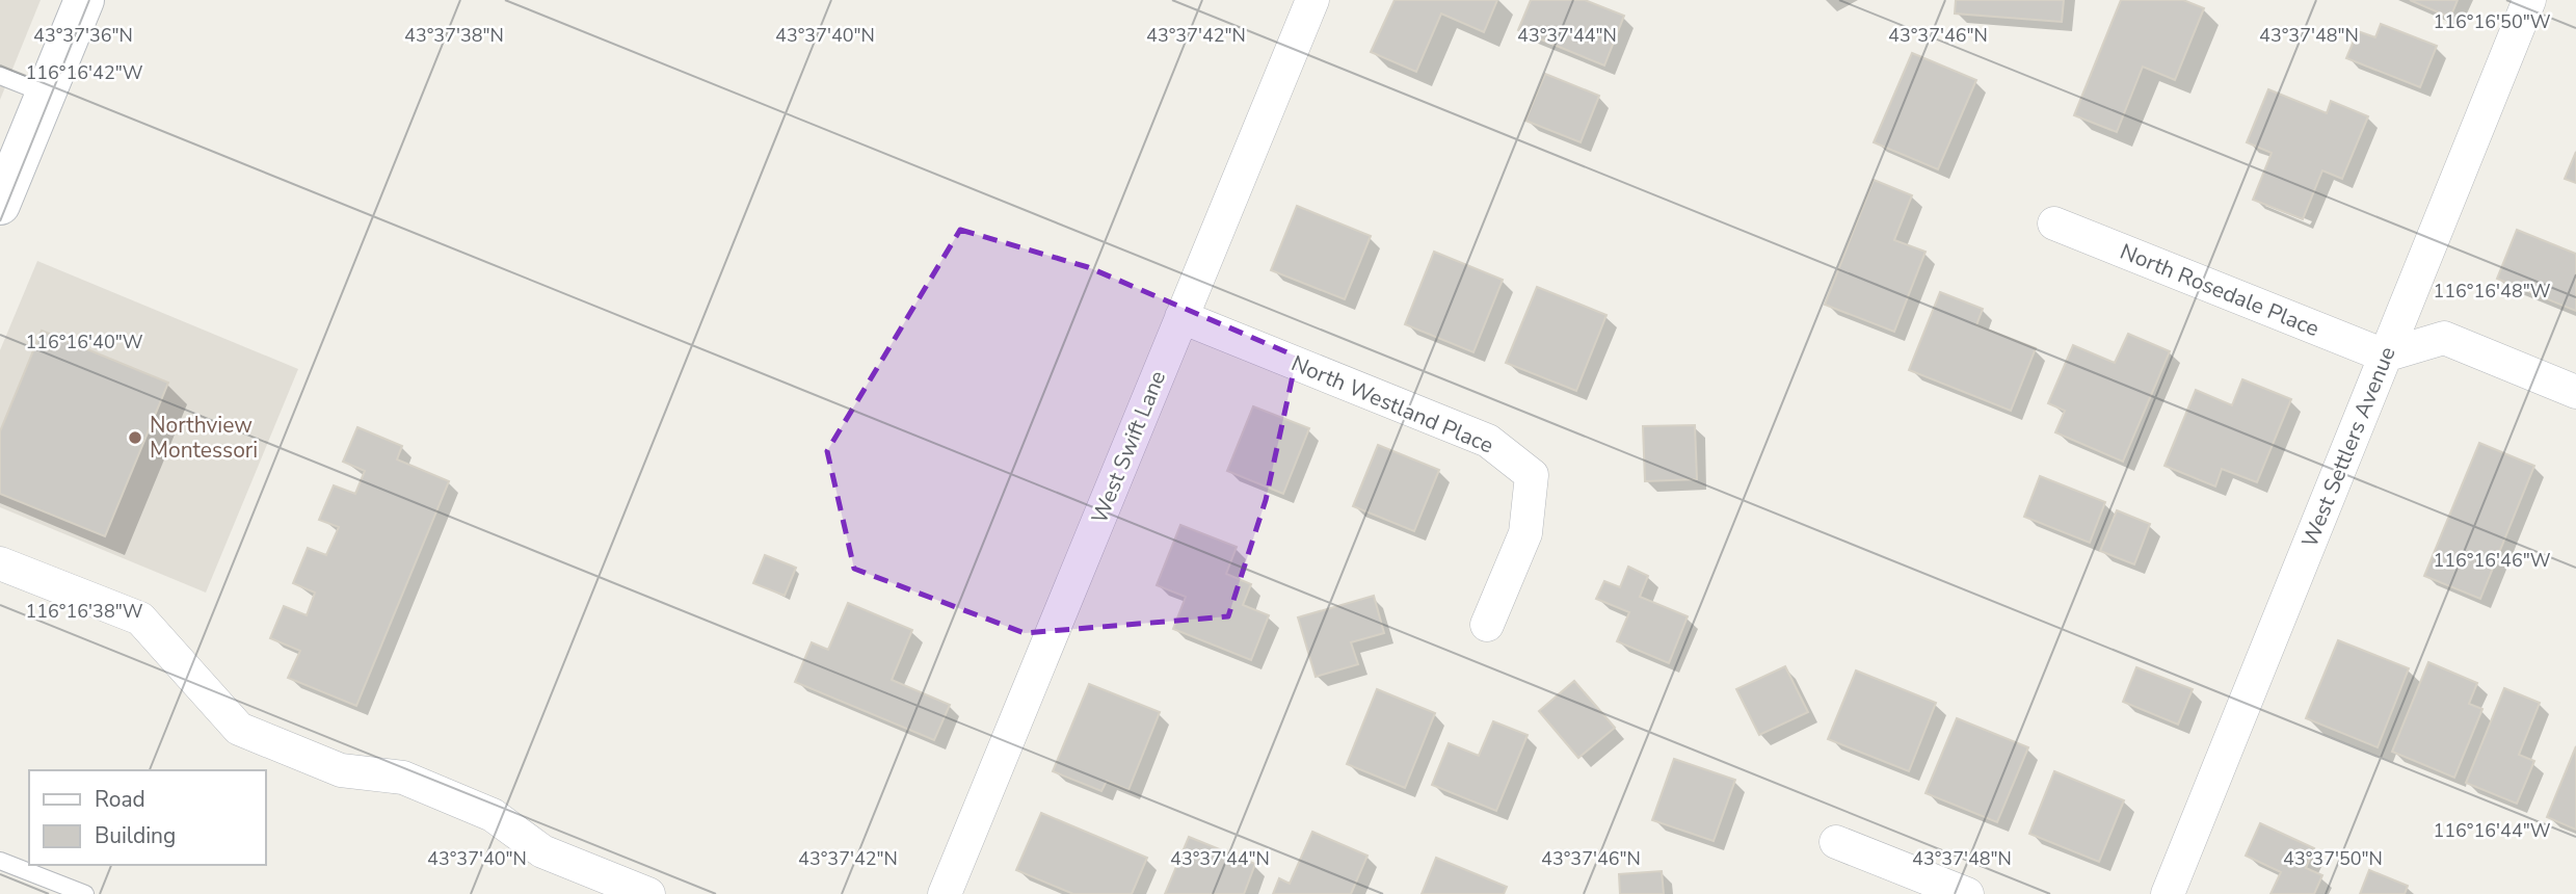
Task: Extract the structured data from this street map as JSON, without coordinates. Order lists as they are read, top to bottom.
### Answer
{
  "streets": {
    "street": [
      "North Rosedale Place",
      "North Westland Place",
      "West Swift Lane",
      "West Settlers Avenue"
    ]
  },
  "crossings": [
    ["North Rosedale Place", "West Settlers Avenue"],
    ["North Westland Place", "West Swift Lane"]
  ],
  "places": ["Northview Montessori"],
  "legend": ["Road", "Building"],
  "coordinates": [
    "116°16'50\"W",
    "43°37'36\"N",
    "43°37'38\"N",
    "43°37'40\"N",
    "43°37'42\"N",
    "43°37'44\"N",
    "43°37'46\"N",
    "43°37'48\"N",
    "116°16'42\"W",
    "116°16'48\"W",
    "116°16'40\"W",
    "116°16'46\"W",
    "116°16'38\"W",
    "116°16'44\"W",
    "43°37'50\"N"
  ]
}
